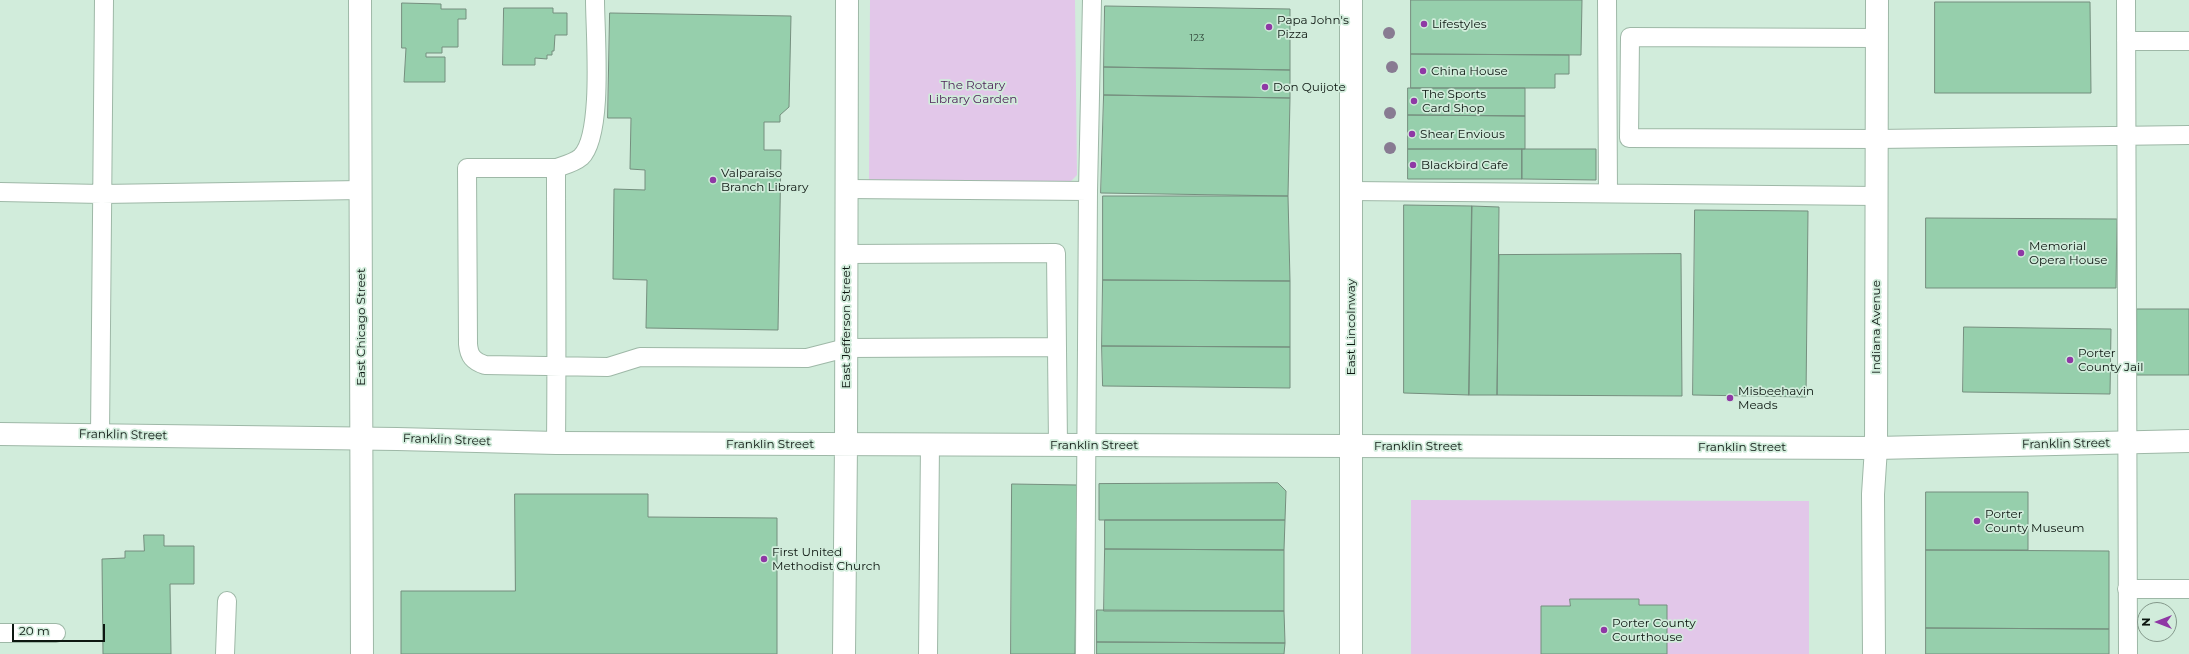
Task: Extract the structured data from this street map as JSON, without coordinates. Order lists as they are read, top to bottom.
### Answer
{
  "streets": {
    "main road": [
      "East Chicago Street",
      "East Jefferson Street",
      "East Lincolnway",
      "Indiana Avenue",
      "Franklin Street"
    ]
  },
  "crossings": [
    ["East Chicago Street", "Franklin Street"],
    ["East Jefferson Street", "Franklin Street"],
    ["East Lincolnway", "Franklin Street"],
    ["Indiana Avenue", "Franklin Street"]
  ],
  "parks": ["The Rotary Library Garden"],
  "places": [
    "Lifestyles",
    "Papa John's Pizza",
    "China House",
    "Don Quijote",
    "The Sports Card Shop",
    "Shear Envious",
    "Blackbird Cafe",
    "Valparaiso Branch Library",
    "Memorial Opera House",
    "Porter County Jail",
    "Misbeehavin Meads",
    "Porter County Museum",
    "First United Methodist Church",
    "Porter County Courthouse"
  ],
  "house_numbers": ["123"],
  "scale_bar": "20 m",
  "north": "left"
}
